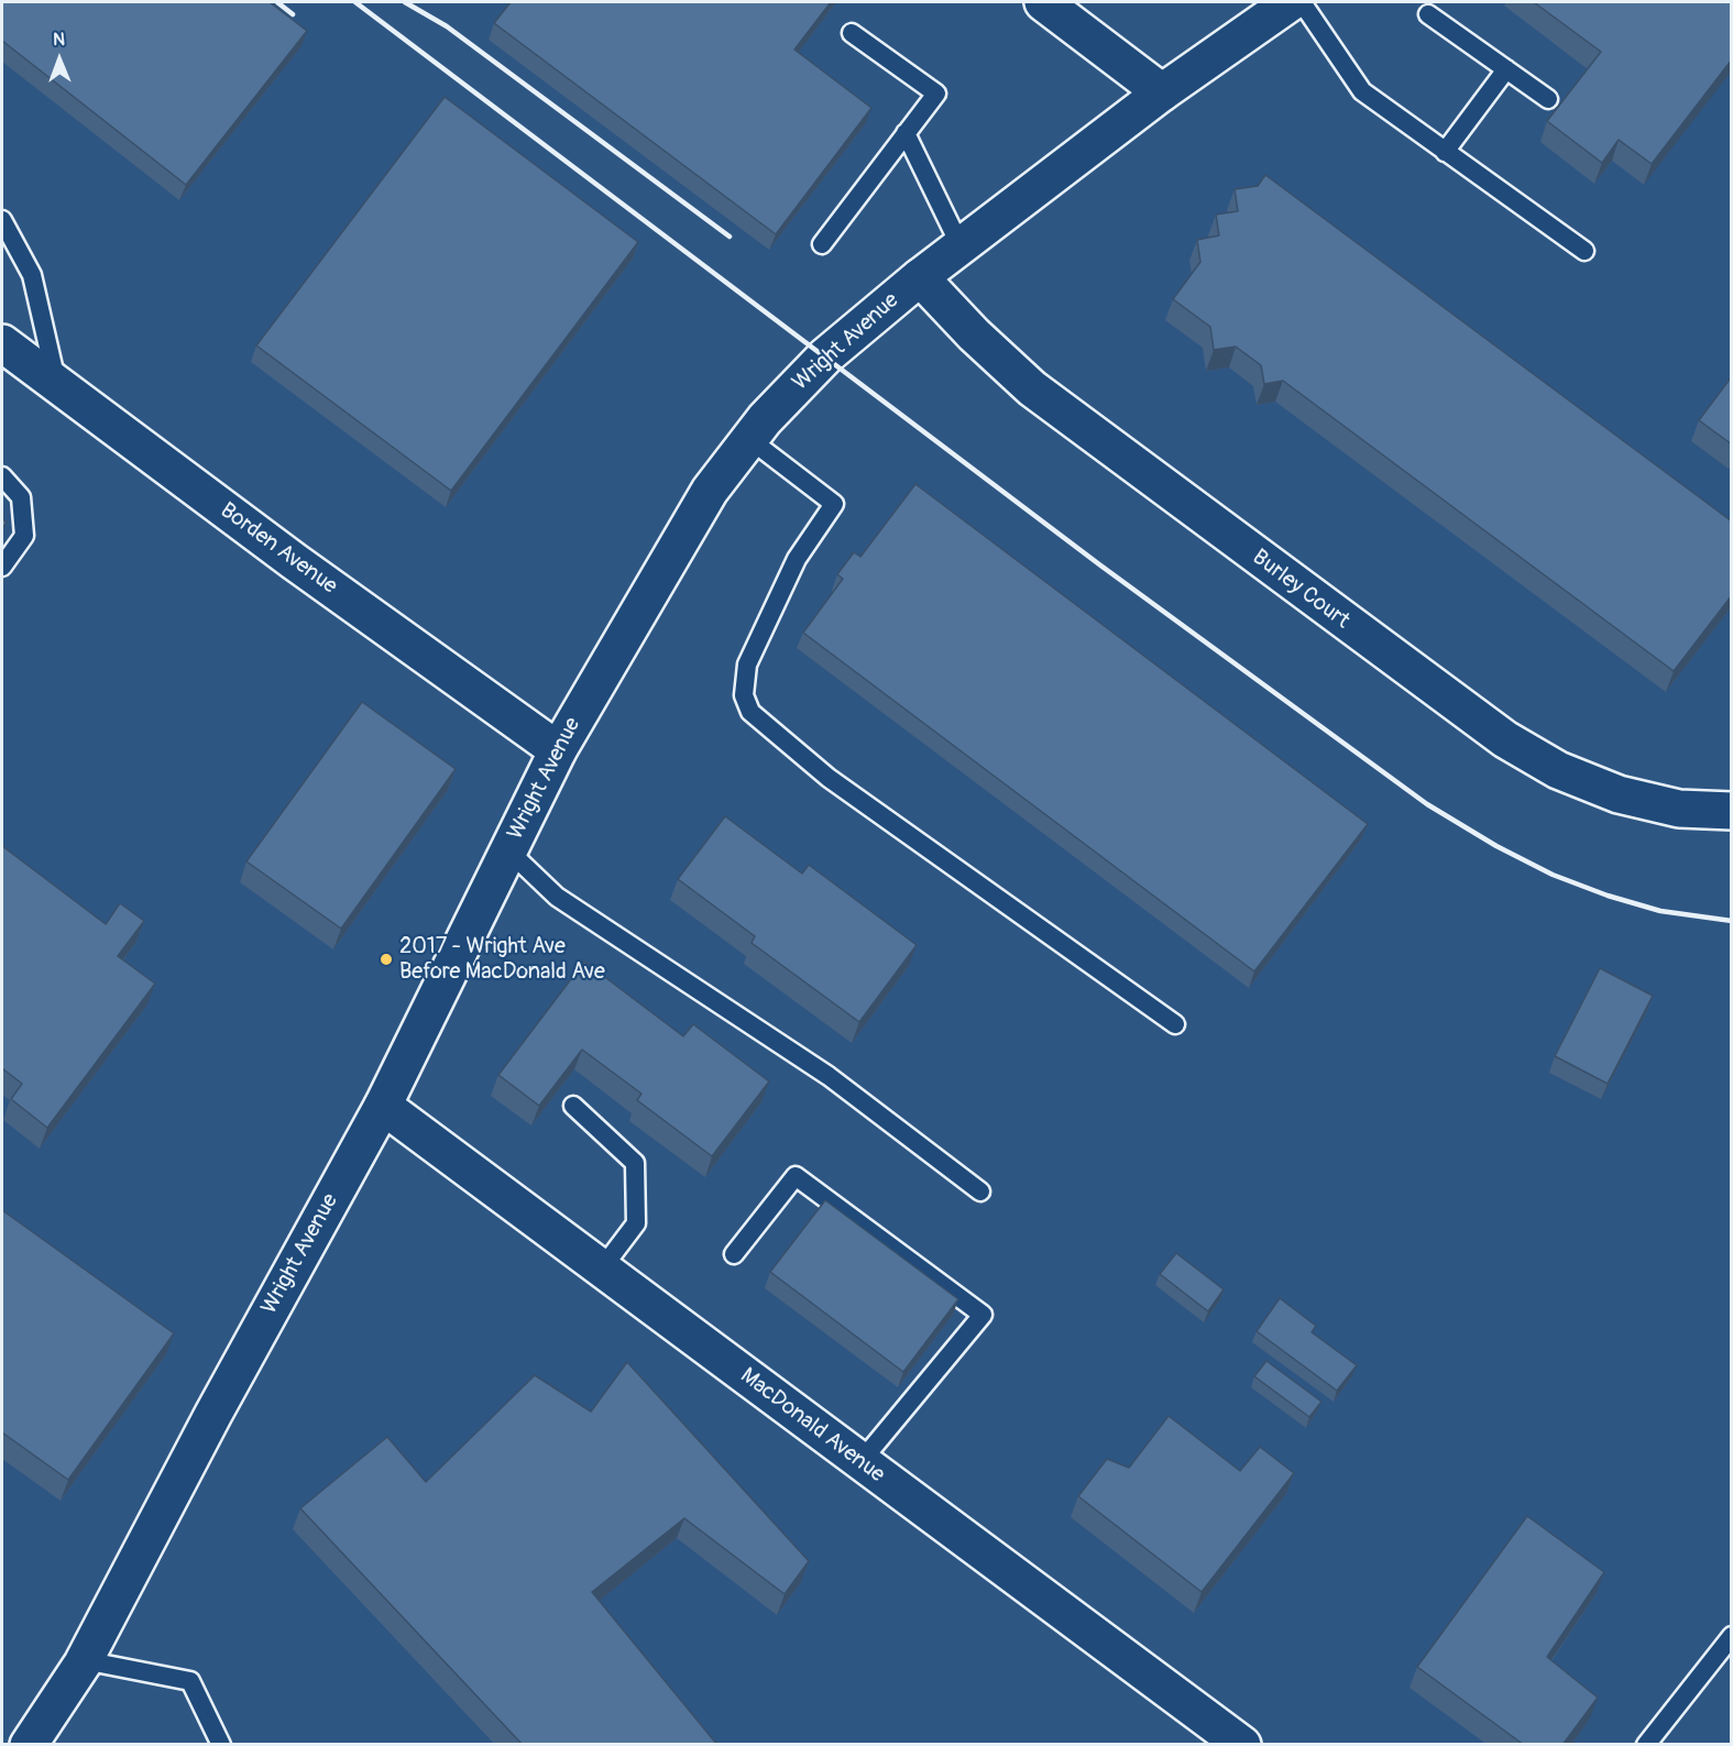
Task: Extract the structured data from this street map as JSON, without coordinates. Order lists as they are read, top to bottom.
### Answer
{
  "streets": {
    "street": [
      "Wright Avenue",
      "Borden Avenue",
      "Burley Court",
      "MacDonald Avenue"
    ]
  },
  "crossings": [
    ["Wright Avenue", "Borden Avenue"],
    ["Wright Avenue", "Burley Court"],
    ["Wright Avenue", "MacDonald Avenue"]
  ],
  "places": ["2017 - Wright Ave Before MacDonald Ave"],
  "north": "top"
}
